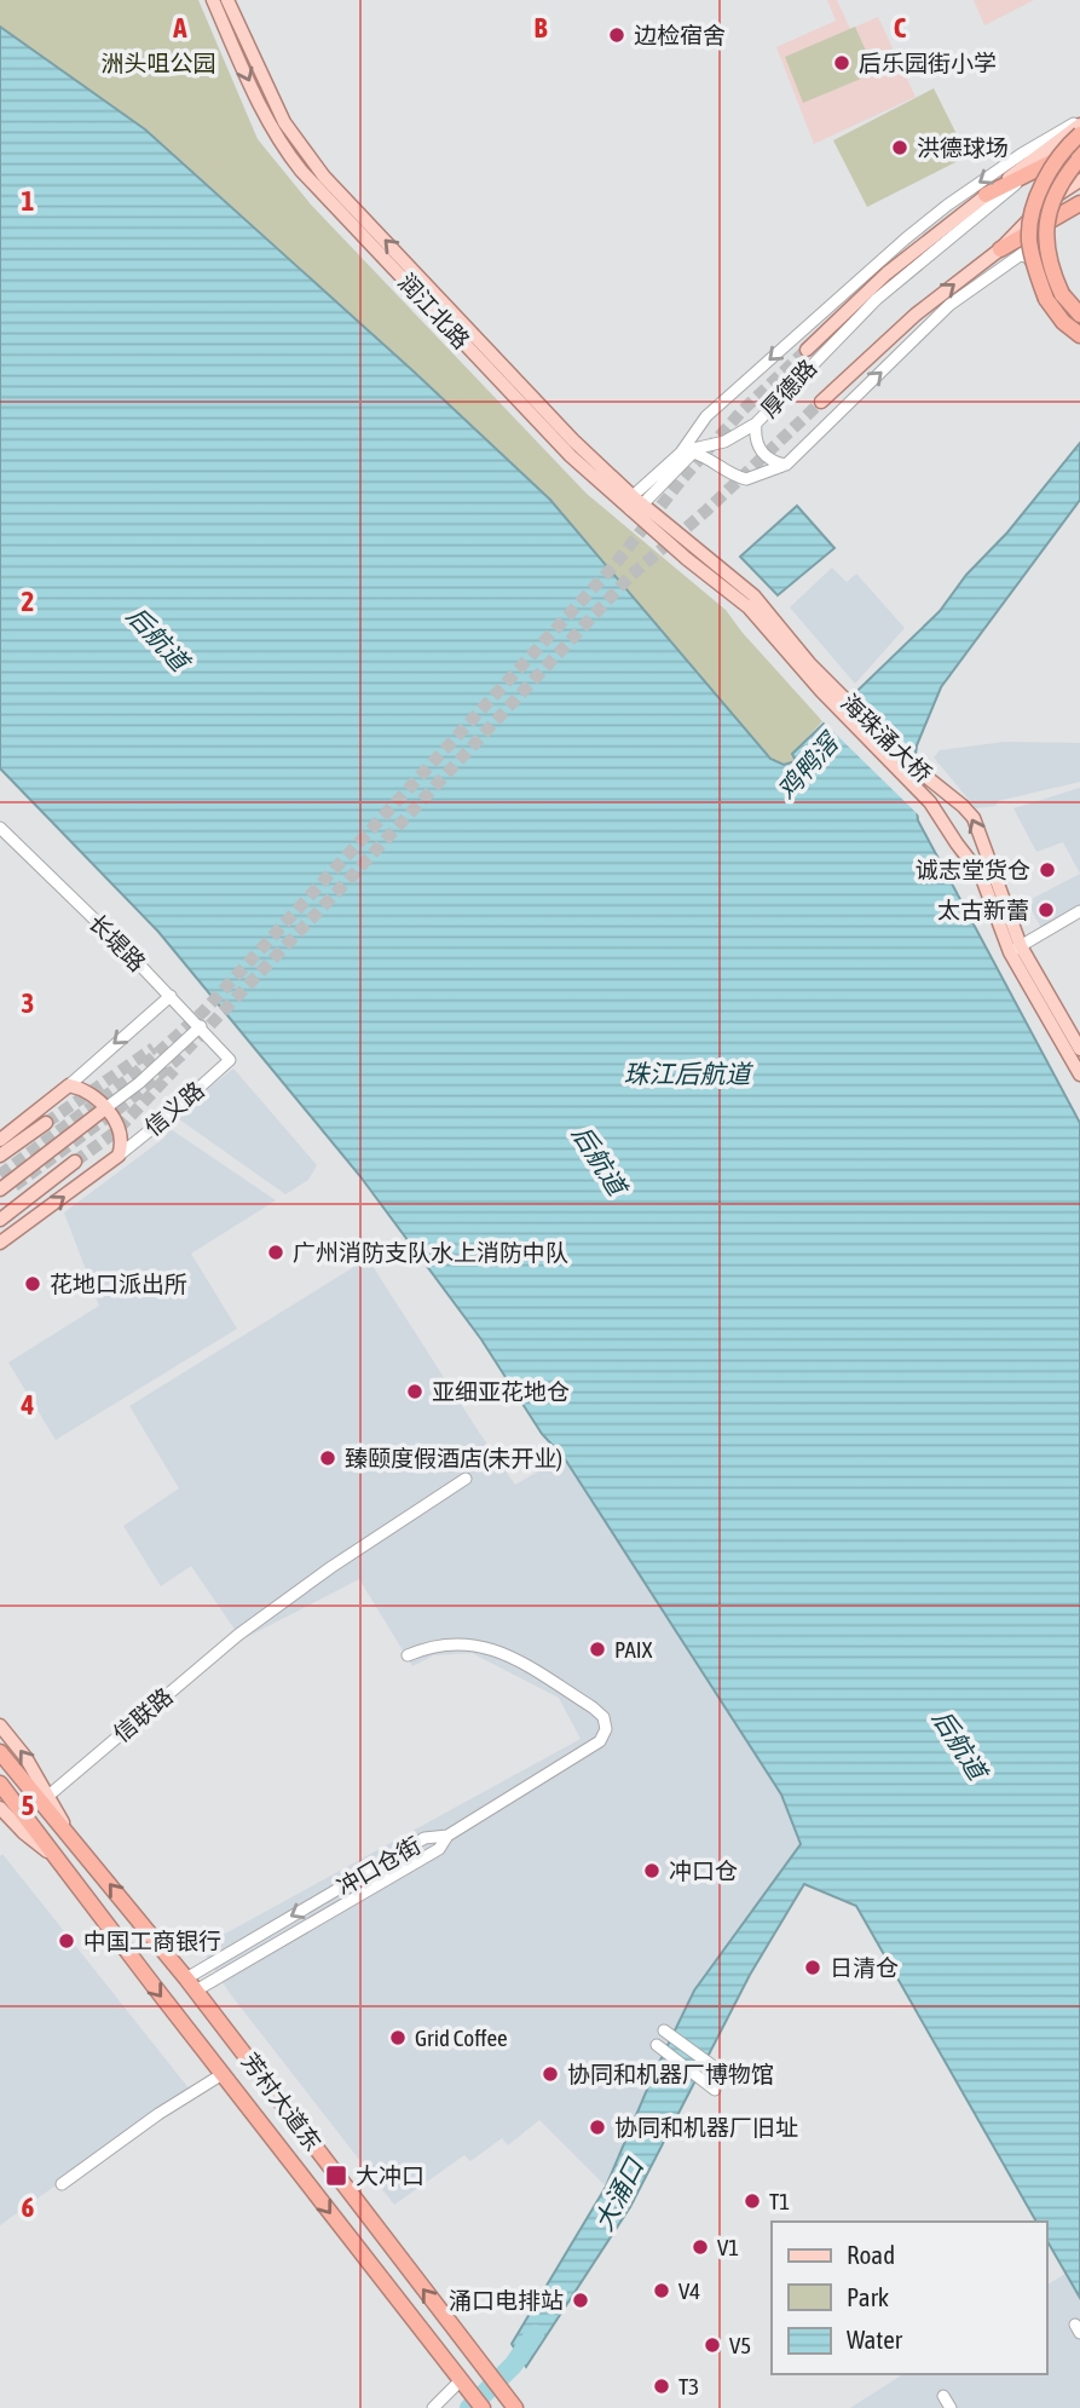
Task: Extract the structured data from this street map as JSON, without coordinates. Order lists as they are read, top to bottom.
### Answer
{
  "streets": {
    "highway": ["芳村大道东"],
    "main road": ["润江北路", "海珠涌大桥"],
    "street": [
      "厚德路",
      "长堤路",
      "信义路",
      "信联路",
      "冲口仓街"
    ]
  },
  "crossings": [
    ["润江北路", "厚德路"],
    ["润江北路", "海珠涌大桥"],
    ["长堤路", "信义路"],
    ["信联路", "芳村大道东"],
    ["冲口仓街", "芳村大道东"]
  ],
  "water": [
    "后航道",
    "鸡鸭滘",
    "珠江后航道",
    "大涌口"
  ],
  "parks": ["洲头咀公园"],
  "places": {
    "other": [
      "边检宿舍",
      "后乐园街小学",
      "洪德球场",
      "诚志堂货仓",
      "太古新蕾",
      "广州消防支队水上消防中队",
      "花地口派出所",
      "亚细亚花地仓",
      "臻颐度假酒店(未开业)",
      "PAIX",
      "冲口仓",
      "中国工商银行",
      "日清仓",
      "Grid Coffee",
      "协同和机器厂博物馆",
      "协同和机器厂旧址",
      "T1",
      "V1",
      "V4",
      "涌口电排站",
      "V5",
      "T3"
    ],
    "transit": ["大冲口"]
  },
  "legend": ["Road", "Park", "Water"],
  "grid": {
    "columns": ["A", "B", "C"],
    "rows": [
      "1",
      "2",
      "3",
      "4",
      "5",
      "6"
    ]
  }
}
